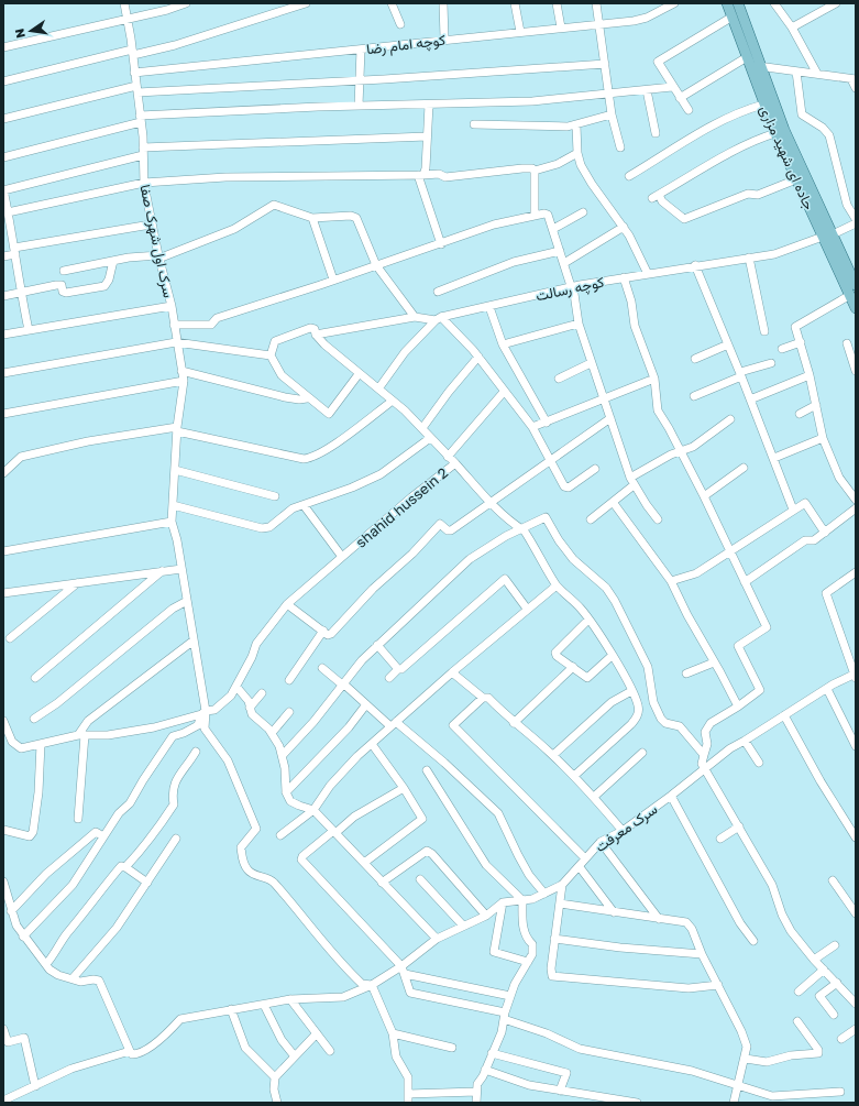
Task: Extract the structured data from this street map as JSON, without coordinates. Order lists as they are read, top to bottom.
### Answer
{
  "streets": {
    "main road": ["جاده ای شهید مزاری"],
    "street": [
      "کوچه امام رضا",
      "سرک اول شهرک صفا",
      "کوچه رسالت",
      "shahid hussein 2",
      "سرک معرفت"
    ]
  },
  "crossings": [
    ["کوچه امام رضا", "سرک اول شهرک صفا"],
    ["جاده ای شهید مزاری", "کوچه رسالت"],
    ["سرک اول شهرک صفا", "shahid hussein 2"],
    ["کوچه رسالت", "shahid hussein 2"]
  ],
  "north": "left"
}
